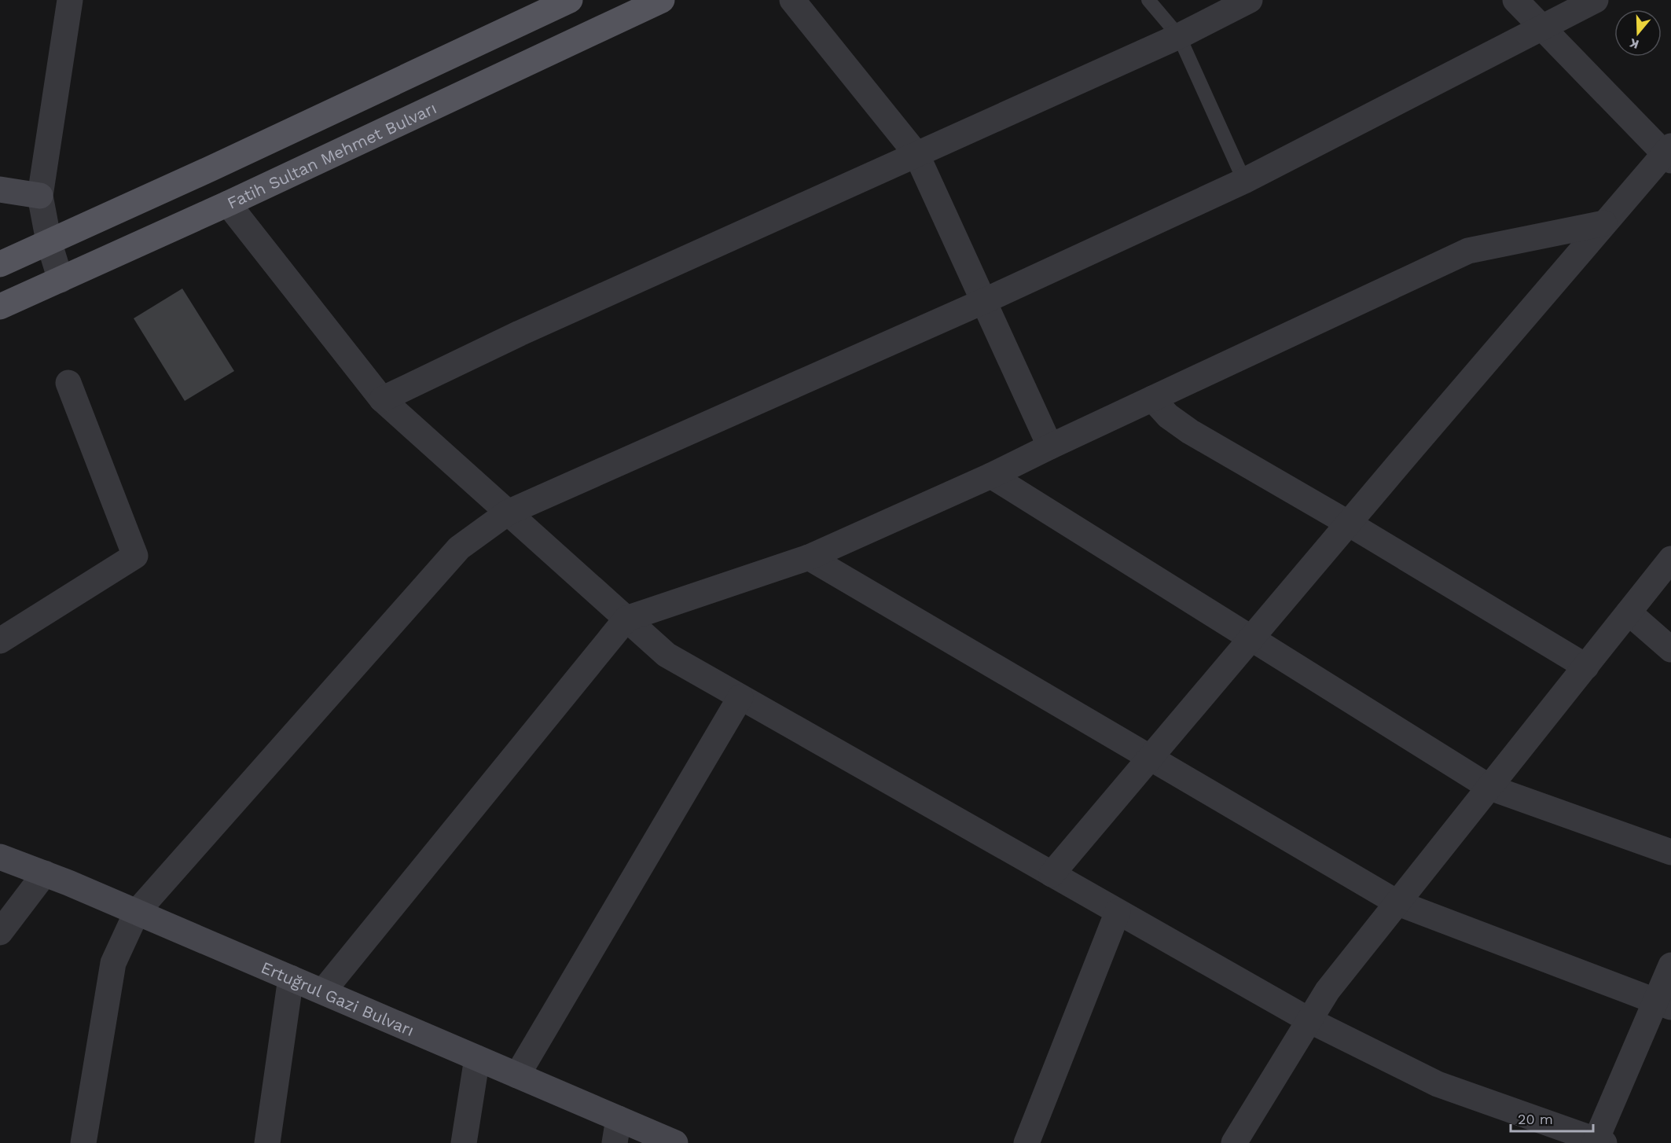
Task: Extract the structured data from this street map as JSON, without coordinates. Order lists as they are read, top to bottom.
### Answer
{
  "streets": {
    "main road": ["Fatih Sultan Mehmet Bulvarı", "Ertuğrul Gazi Bulvarı"]
  },
  "scale_bar": "20 m",
  "north": "bottom"
}
